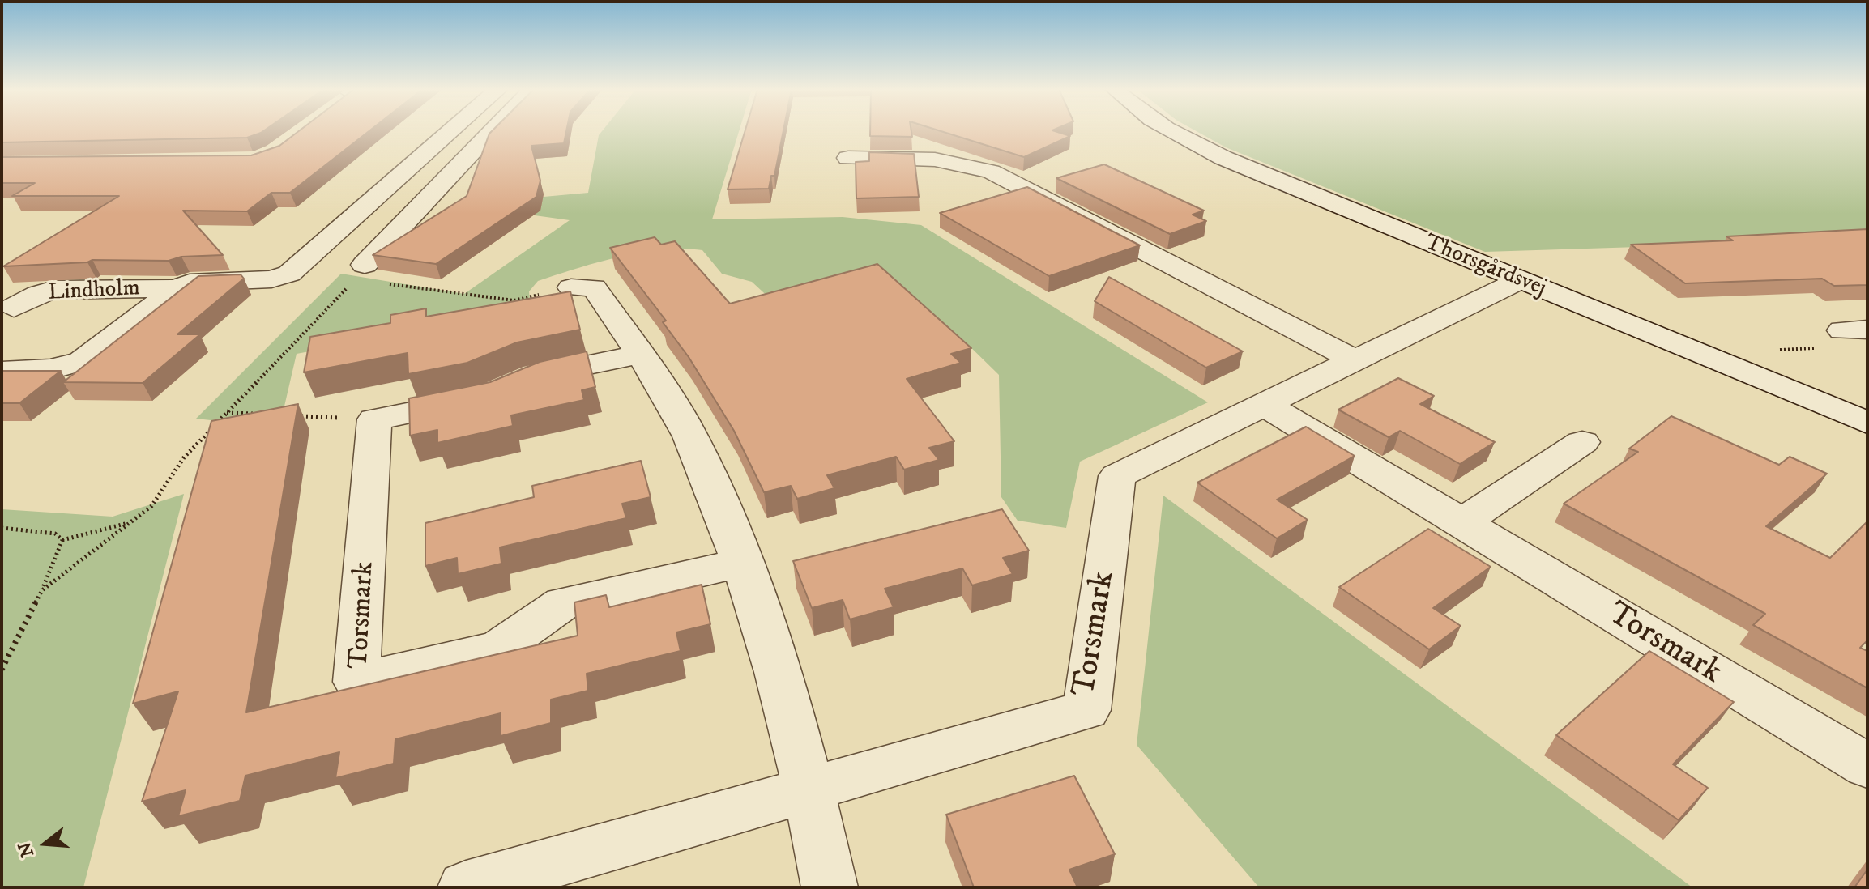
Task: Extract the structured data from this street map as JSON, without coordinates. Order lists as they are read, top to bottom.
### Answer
{
  "streets": {
    "street": ["Thorsgårdsvej", "Lindholm", "Torsmark"]
  },
  "crossings": [
    ["Thorsgårdsvej", "Torsmark"]
  ],
  "north": "left"
}
